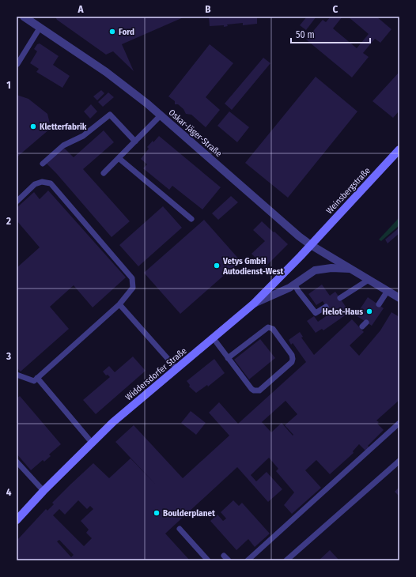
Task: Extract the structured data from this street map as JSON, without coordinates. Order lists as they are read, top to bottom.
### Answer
{
  "streets": {
    "main road": ["Weinsbergstraße", "Widdersdorfer Straße"],
    "street": ["Oskar-Jäger-Straße"]
  },
  "crossings": [
    ["Oskar-Jäger-Straße", "Weinsbergstraße"],
    ["Oskar-Jäger-Straße", "Widdersdorfer Straße"],
    ["Weinsbergstraße", "Widdersdorfer Straße"]
  ],
  "places": [
    "Ford",
    "Kletterfabrik",
    "Vetys GmbH Autodienst-West",
    "Helot-Haus",
    "Boulderplanet"
  ],
  "scale_bar": "50 m",
  "grid": {
    "columns": ["A", "B", "C"],
    "rows": [
      "1",
      "2",
      "3",
      "4"
    ]
  }
}
